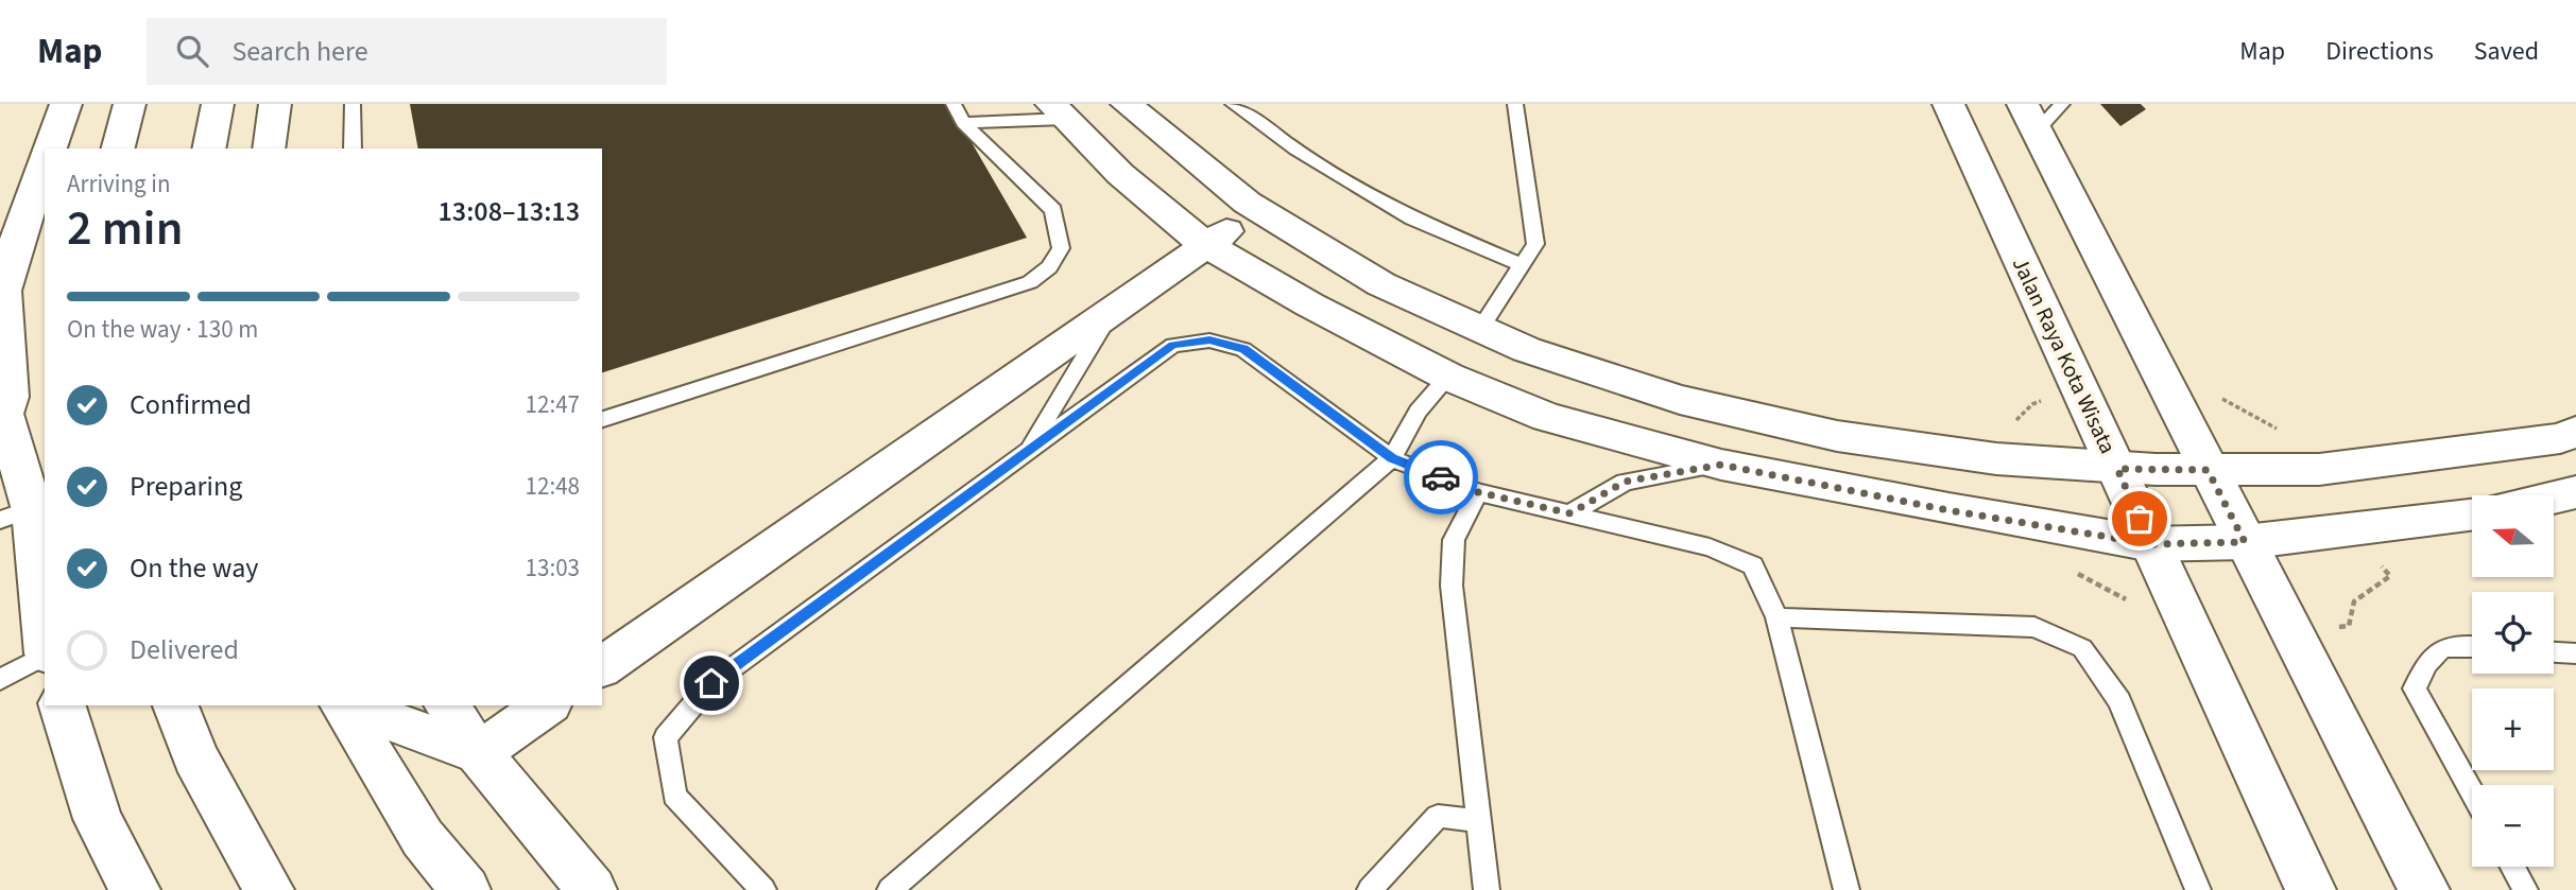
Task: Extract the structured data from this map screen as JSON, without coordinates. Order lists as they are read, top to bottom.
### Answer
{
  "streets": {
    "street": ["Jalan Raya Kota Wisata"]
  },
  "north": "left",
  "page": {
    "header": "Map",
    "search": "Search here",
    "nav": ["Map", "Directions", "Saved"],
    "heading": ["2 min", "Arriving in", "13:08–13:13"],
    "bar": "On the way · 130 m",
    "list": [
      ["Confirmed", "12:47"],
      ["Preparing", "12:48"],
      ["On the way", "13:03"],
      "Delivered"
    ],
    "map_buttons": ["+", "−"]
  }
}
